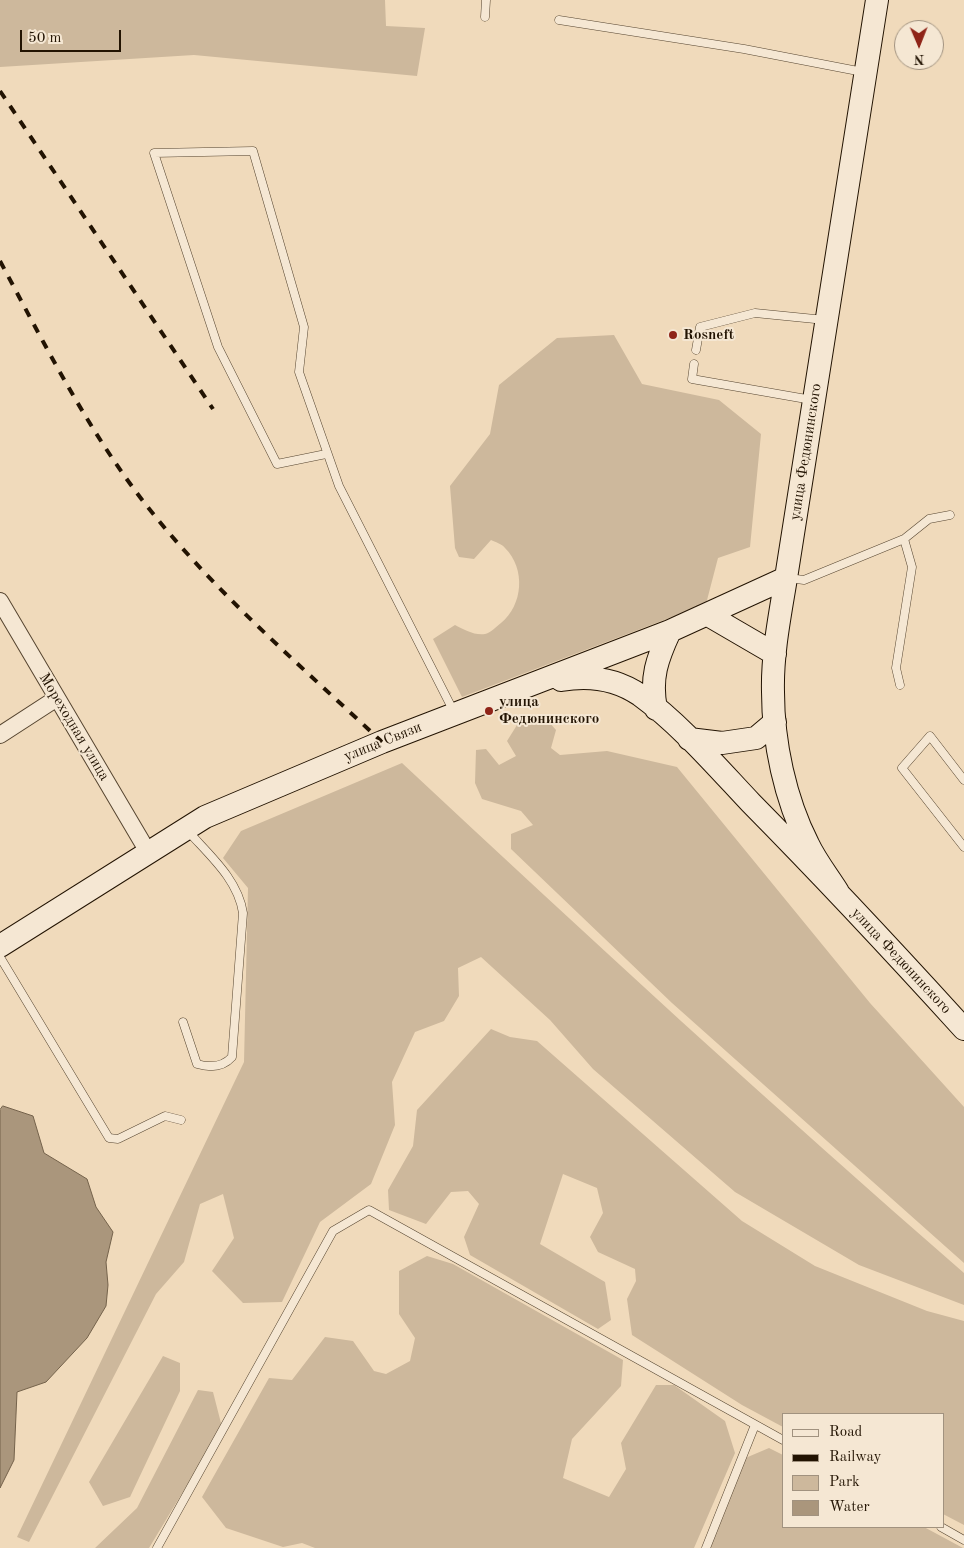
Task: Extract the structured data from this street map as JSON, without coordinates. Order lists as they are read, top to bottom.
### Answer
{
  "streets": {
    "main road": ["улица Федюнинского", "улица Связи"],
    "street": ["Мореходная улица"]
  },
  "crossings": [
    ["улица Федюнинского", "улица Связи"],
    ["Мореходная улица", "улица Связи"]
  ],
  "places": ["Rosneft", "улица Федюнинского"],
  "legend": [
    "Road",
    "Railway",
    "Park",
    "Water"
  ],
  "scale_bar": "50 m",
  "north": "bottom"
}
